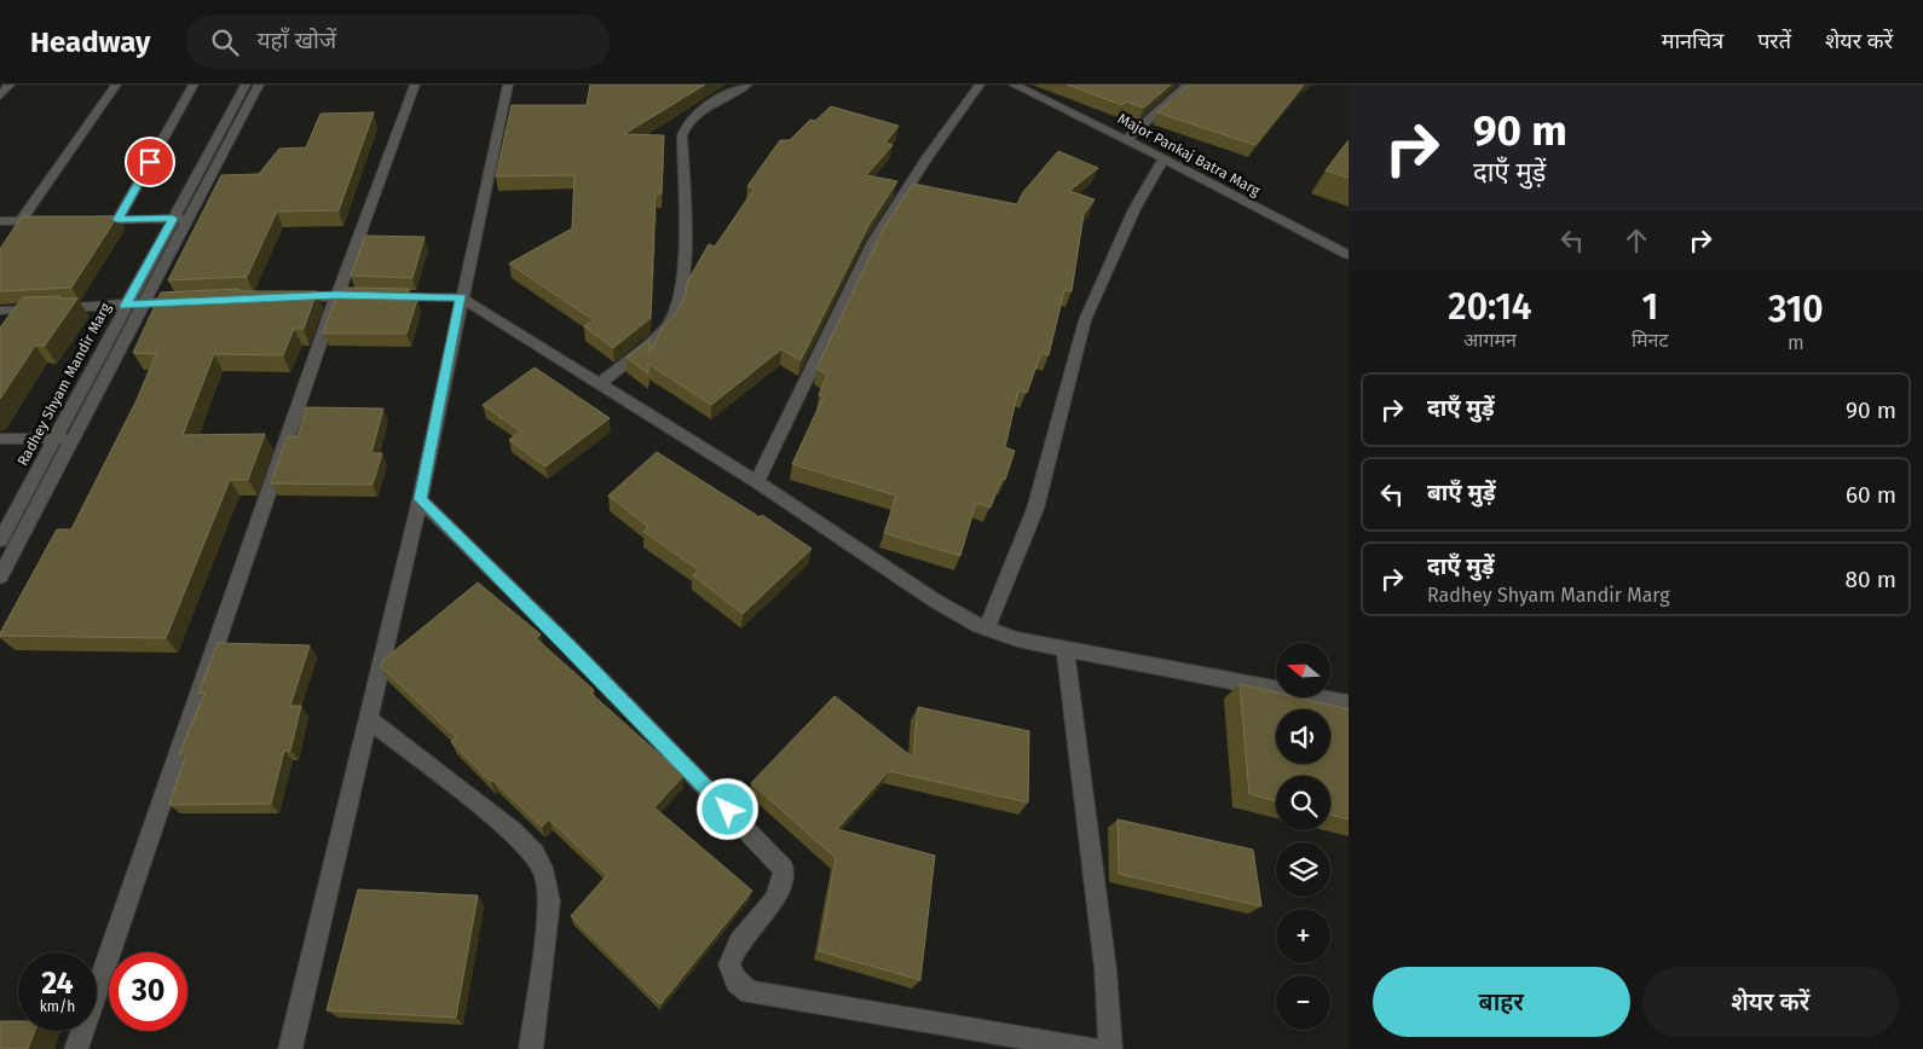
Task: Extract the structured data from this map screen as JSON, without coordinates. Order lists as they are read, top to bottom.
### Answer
{
  "streets": {
    "street": ["Major Pankaj Batra Marg", "Radhey Shyam Mandir Marg"]
  },
  "north": "left",
  "page": {
    "header": "Headway",
    "search": "यहाँ खोजें",
    "nav": ["मानचित्र", "परतें", "शेयर करें"],
    "turn": ["90 m", "दाएँ मुड़ें"],
    "eta": [
      "20:14",
      "आगमन",
      "1",
      "मिनट",
      "310",
      "m"
    ],
    "list": [
      {
        "name": "दाएँ मुड़ें",
        "value": "90 m"
      },
      {
        "name": "बाएँ मुड़ें",
        "value": "60 m"
      },
      {
        "name": "दाएँ मुड़ें",
        "note": "Radhey Shyam Mandir Marg",
        "value": "80 m"
      }
    ],
    "map_buttons": ["+", "−"],
    "speed": "24 km/h",
    "limit": "30",
    "buttons": ["बाहर", "शेयर करें"]
  }
}
